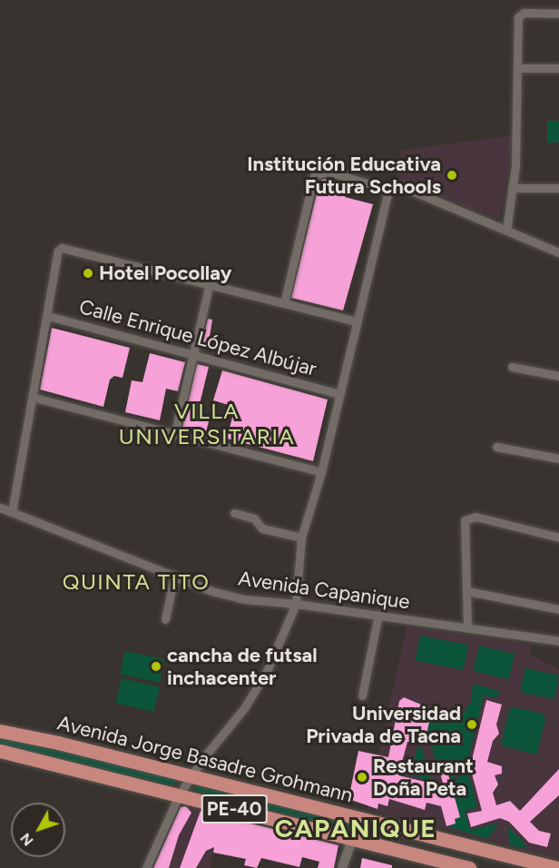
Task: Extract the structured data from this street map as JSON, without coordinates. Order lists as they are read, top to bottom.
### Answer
{
  "streets": {
    "highway": ["Avenida Jorge Basadre Grohmann", "PE-40"],
    "street": ["Calle Enrique López Albújar", "Avenida Capanique"]
  },
  "districts": ["VILLA UNIVERSITARIA", "QUINTA TITO", "CAPANIQUE"],
  "places": [
    "Institución Educativa Futura Schools",
    "Hotel Pocollay",
    "cancha de futsal inchacenter",
    "Universidad Privada de Tacna",
    "Restaurant Doña Peta"
  ],
  "north": "bottom left"
}
